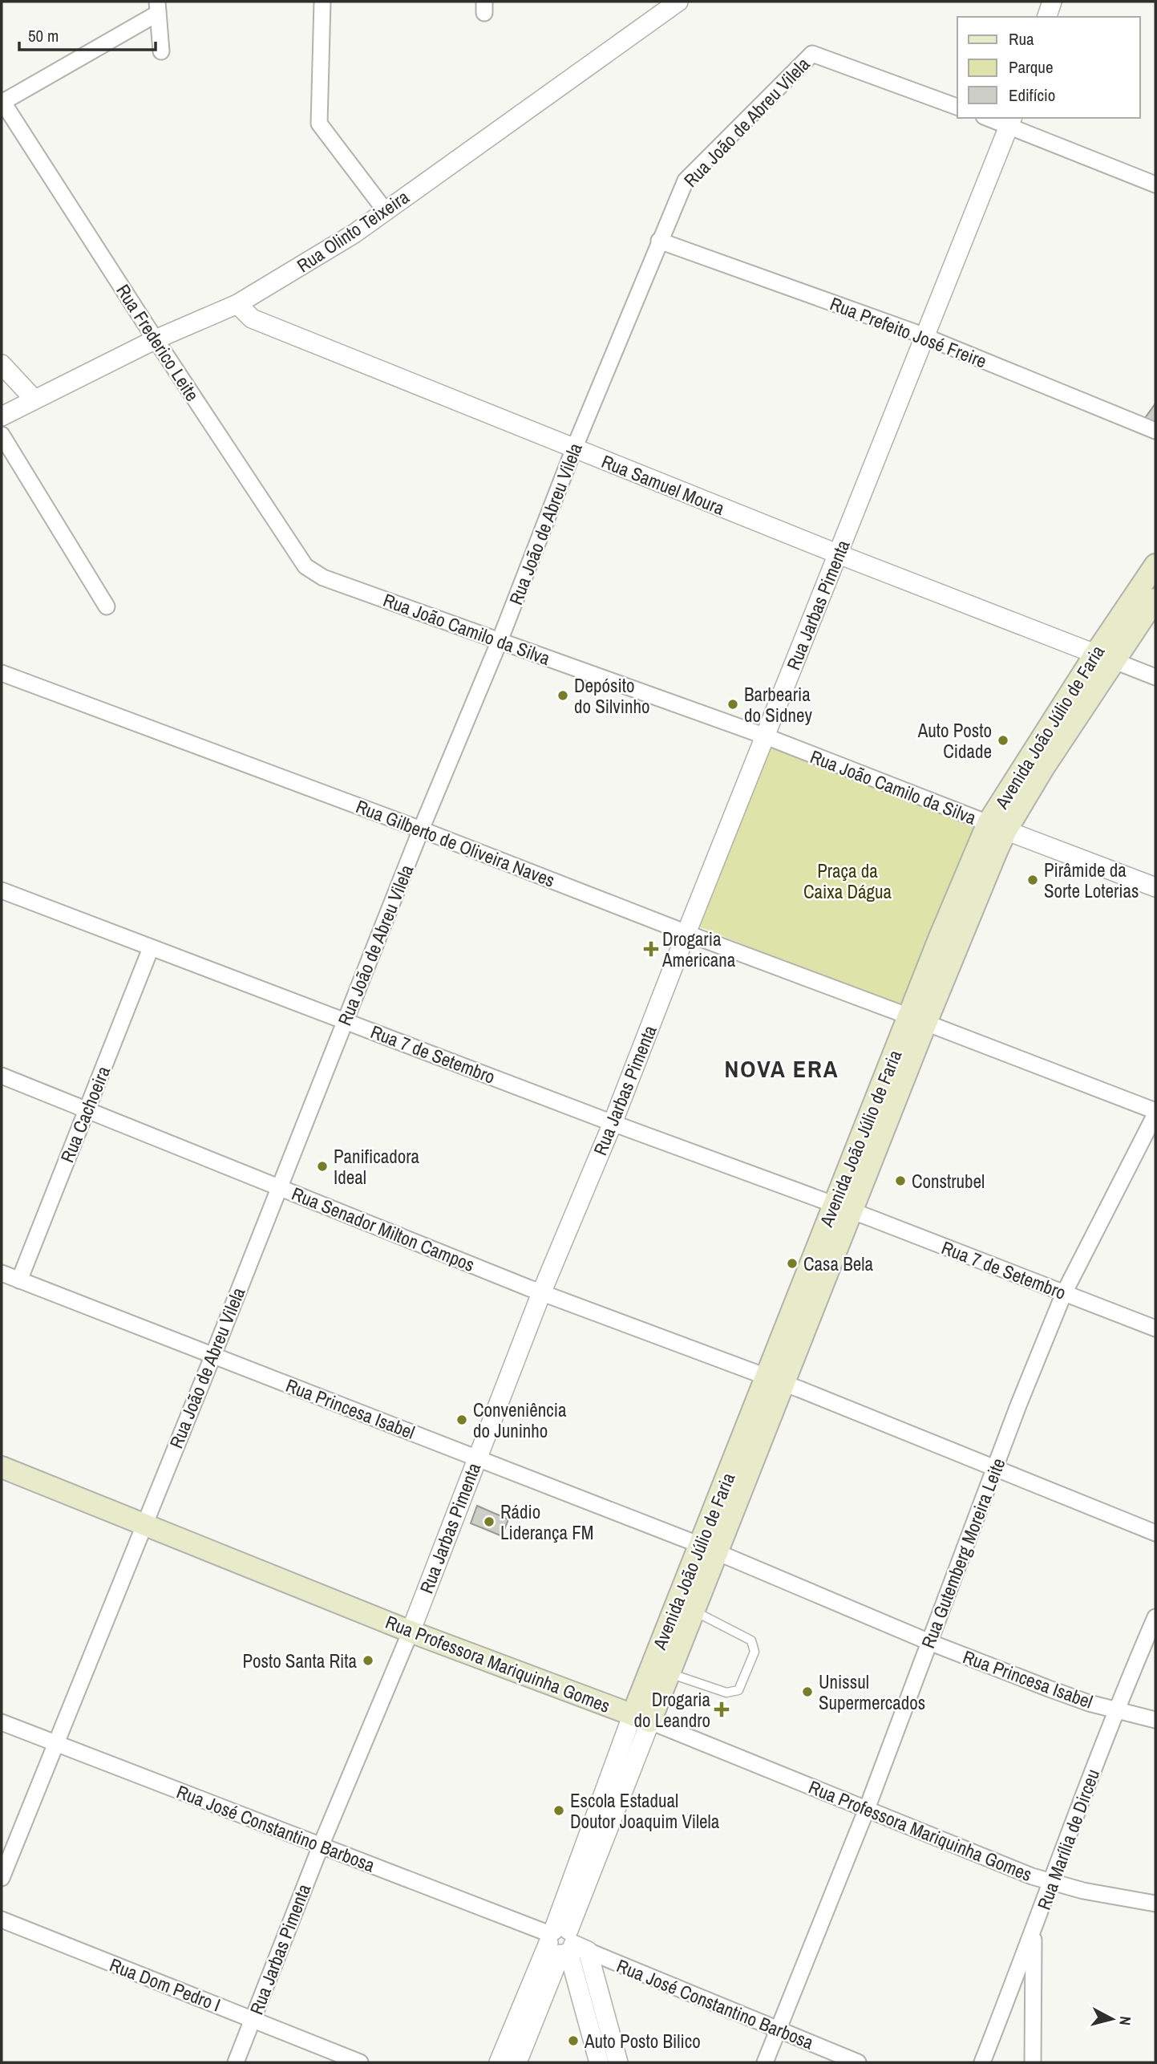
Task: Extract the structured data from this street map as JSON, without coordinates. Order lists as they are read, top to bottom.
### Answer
{
  "streets": {
    "main road": ["Avenida João Júlio de Faria", "Rua Professora Mariquinha Gomes"],
    "street": [
      "Rua João de Abreu Vilela",
      "Rua Olinto Teixeira",
      "Rua Prefeito José Freire",
      "Rua Frederico Leite",
      "Rua Samuel Moura",
      "Rua Jarbas Pimenta",
      "Rua João Camilo da Silva",
      "Rua Gilberto de Oliveira Naves",
      "Rua 7 de Setembro",
      "Rua Cachoeira",
      "Rua Senador Milton Campos",
      "Rua Princesa Isabel",
      "Rua Gutemberg Moreira Leite",
      "Rua José Constantino Barbosa",
      "Rua Marília de Dirceu",
      "Rua Dom Pedro I"
    ]
  },
  "crossings": [
    ["Rua João de Abreu Vilela", "Rua Prefeito José Freire"],
    ["Rua João de Abreu Vilela", "Rua Samuel Moura"],
    ["Rua João de Abreu Vilela", "Rua João Camilo da Silva"],
    ["Rua João de Abreu Vilela", "Rua Gilberto de Oliveira Naves"],
    ["Rua João de Abreu Vilela", "Rua 7 de Setembro"],
    ["Rua João de Abreu Vilela", "Rua Senador Milton Campos"],
    ["Rua João de Abreu Vilela", "Rua Princesa Isabel"],
    ["Rua João de Abreu Vilela", "Rua Professora Mariquinha Gomes"],
    ["Rua João de Abreu Vilela", "Rua José Constantino Barbosa"],
    ["Rua Olinto Teixeira", "Rua Frederico Leite"],
    ["Rua Olinto Teixeira", "Rua Samuel Moura"],
    ["Rua Prefeito José Freire", "Rua Jarbas Pimenta"],
    ["Rua Frederico Leite", "Rua João Camilo da Silva"],
    ["Rua Samuel Moura", "Rua Jarbas Pimenta"],
    ["Rua Samuel Moura", "Avenida João Júlio de Faria"],
    ["Rua Jarbas Pimenta", "Rua João Camilo da Silva"],
    ["Rua Jarbas Pimenta", "Rua Gilberto de Oliveira Naves"],
    ["Rua Jarbas Pimenta", "Rua 7 de Setembro"],
    ["Rua Jarbas Pimenta", "Rua Senador Milton Campos"],
    ["Rua Jarbas Pimenta", "Rua Princesa Isabel"],
    ["Rua Jarbas Pimenta", "Rua Professora Mariquinha Gomes"],
    ["Rua Jarbas Pimenta", "Rua José Constantino Barbosa"],
    ["Rua Jarbas Pimenta", "Rua Dom Pedro I"],
    ["Rua João Camilo da Silva", "Avenida João Júlio de Faria"],
    ["Avenida João Júlio de Faria", "Rua Gilberto de Oliveira Naves"],
    ["Avenida João Júlio de Faria", "Rua 7 de Setembro"],
    ["Avenida João Júlio de Faria", "Rua Senador Milton Campos"],
    ["Avenida João Júlio de Faria", "Rua Princesa Isabel"],
    ["Avenida João Júlio de Faria", "Rua Professora Mariquinha Gomes"],
    ["Avenida João Júlio de Faria", "Rua José Constantino Barbosa"],
    ["Rua Gilberto de Oliveira Naves", "Rua Gutemberg Moreira Leite"],
    ["Rua 7 de Setembro", "Rua Cachoeira"],
    ["Rua 7 de Setembro", "Rua Gutemberg Moreira Leite"],
    ["Rua Cachoeira", "Rua Senador Milton Campos"],
    ["Rua Cachoeira", "Rua Princesa Isabel"],
    ["Rua Senador Milton Campos", "Rua Gutemberg Moreira Leite"],
    ["Rua Princesa Isabel", "Rua Gutemberg Moreira Leite"],
    ["Rua Princesa Isabel", "Rua Marília de Dirceu"],
    ["Rua Gutemberg Moreira Leite", "Rua Professora Mariquinha Gomes"],
    ["Rua Gutemberg Moreira Leite", "Rua José Constantino Barbosa"],
    ["Rua Professora Mariquinha Gomes", "Rua Marília de Dirceu"]
  ],
  "districts": ["NOVA ERA"],
  "parks": ["Praça da Caixa Dágua"],
  "places": {
    "other": [
      "Depósito do Silvinho",
      "Barbearia do Sidney",
      "Auto Posto Cidade",
      "Pirâmide da Sorte Loterias",
      "Panificadora Ideal",
      "Construbel",
      "Casa Bela",
      "Conveniência do Juninho",
      "Rádio Liderança FM",
      "Posto Santa Rita",
      "Unissul Supermercados",
      "Escola Estadual Doutor Joaquim Vilela",
      "Auto Posto Bilico"
    ],
    "health": ["Drogaria Americana", "Drogaria do Leandro"]
  },
  "legend": ["Rua", "Parque", "Edifício"],
  "scale_bar": "50 m",
  "north": "right"
}
